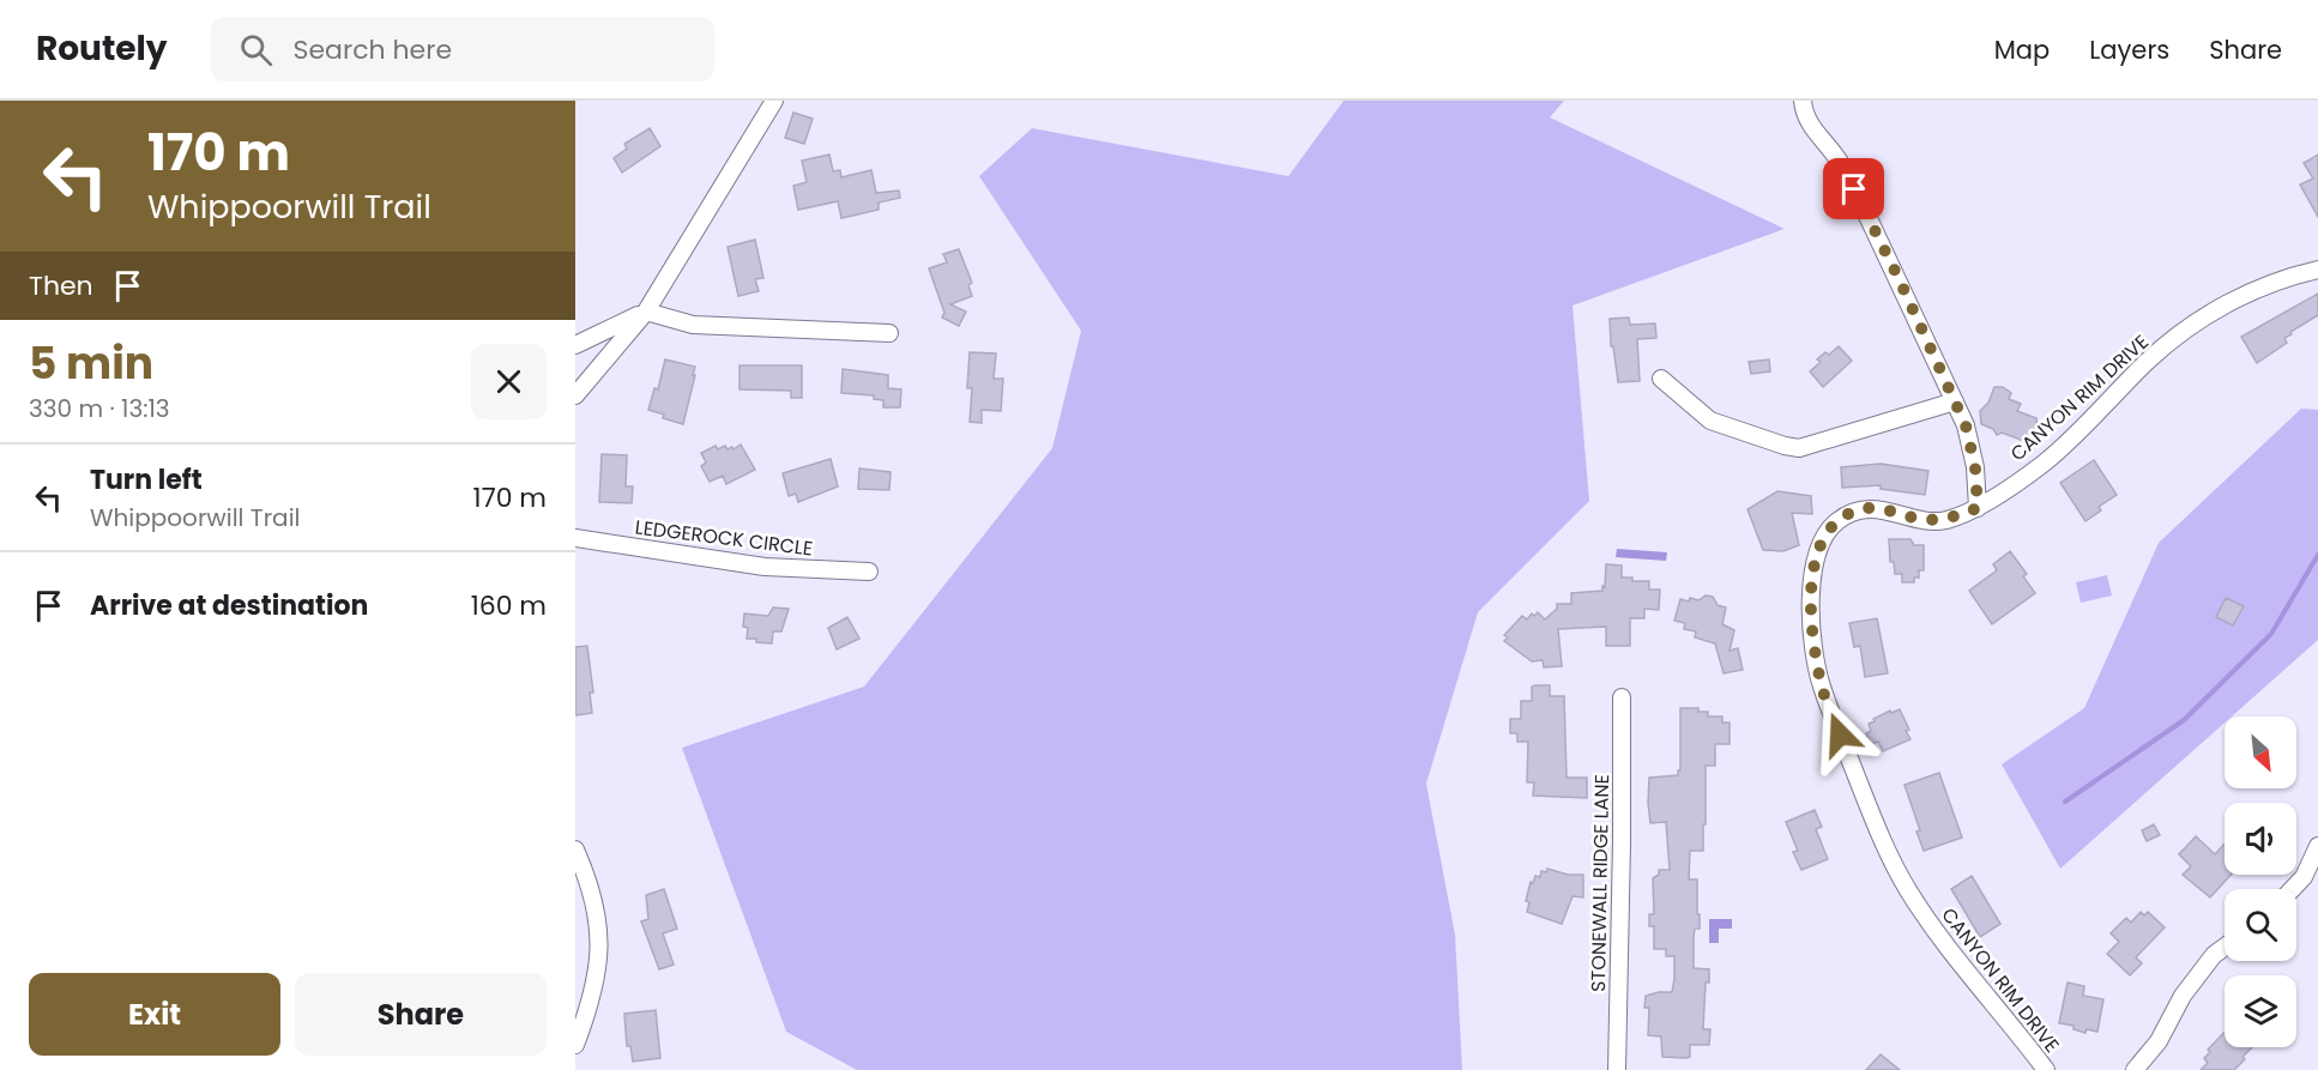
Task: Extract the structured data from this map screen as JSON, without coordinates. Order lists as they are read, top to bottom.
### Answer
{
  "streets": {
    "street": ["CANYON RIM DRIVE", "LEDGEROCK CIRCLE", "STONEWALL RIDGE LANE"]
  },
  "north": "bottom right",
  "page": {
    "header": "Routely",
    "search": "Search here",
    "nav": ["Map", "Layers", "Share"],
    "turn": ["170 m", "Whippoorwill Trail"],
    "then": "Then",
    "heading": ["5 min", "330 m · 13:13"],
    "list": [
      {
        "name": "Turn left",
        "note": "Whippoorwill Trail",
        "value": "170 m"
      },
      {
        "name": "Arrive at destination",
        "value": "160 m"
      }
    ],
    "buttons": ["Exit", "Share"]
  }
}
